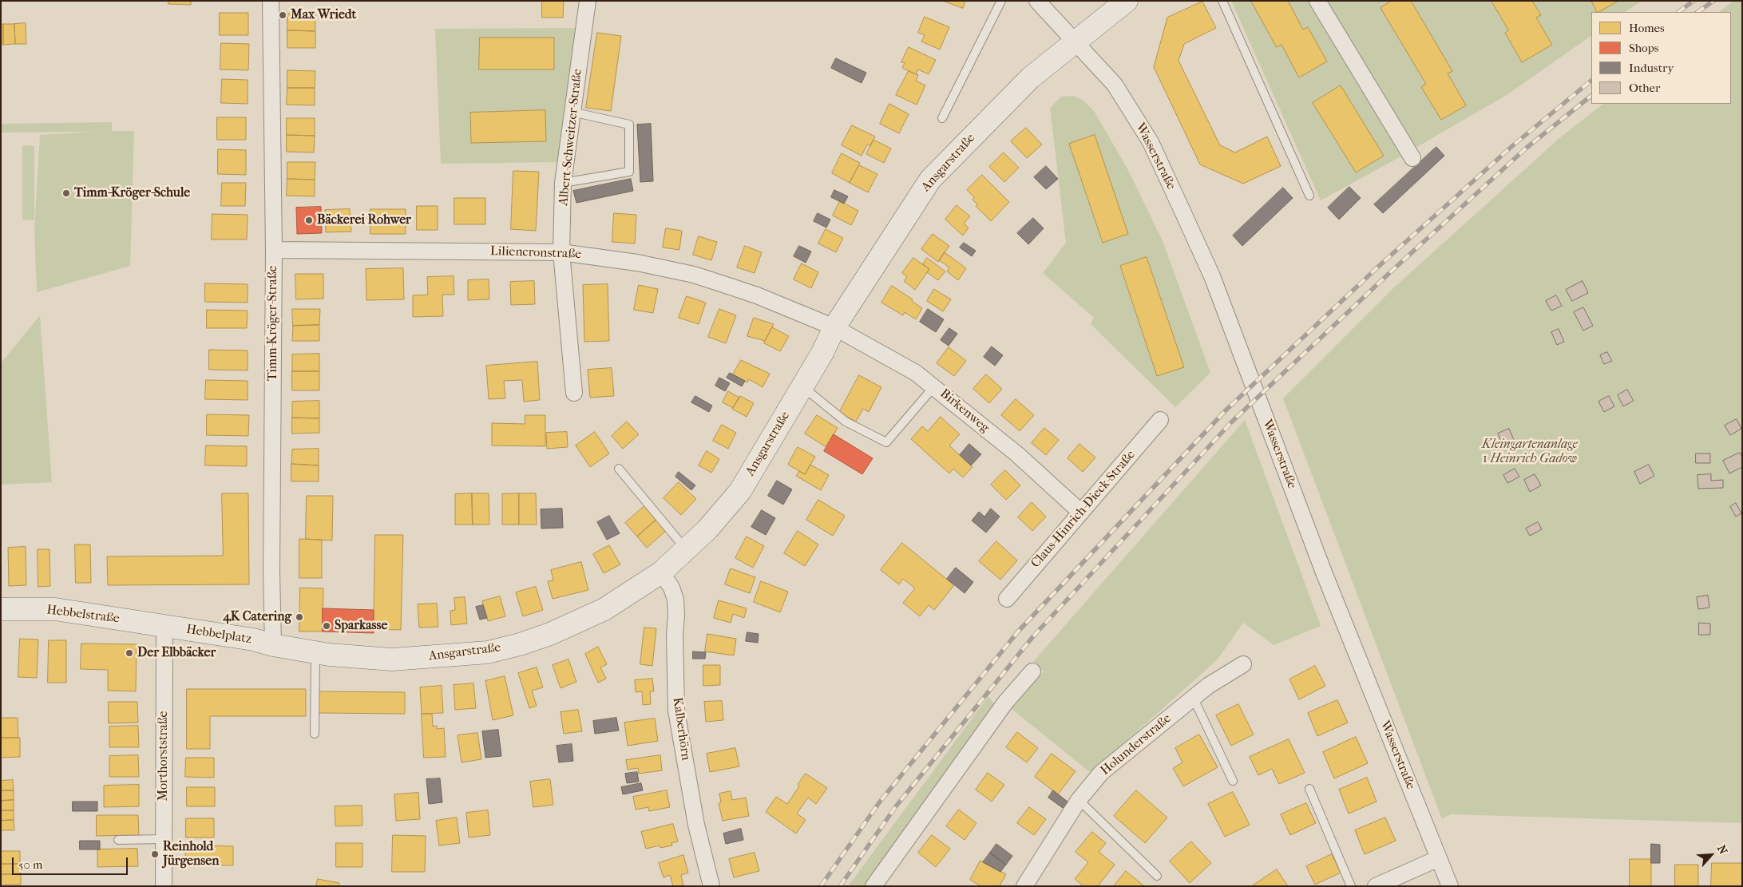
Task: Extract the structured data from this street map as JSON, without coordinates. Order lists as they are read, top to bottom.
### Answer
{
  "streets": {
    "street": [
      "Albert-Schweitzer-Straße",
      "Wasserstraße",
      "Ansgarstraße",
      "Liliencronstraße",
      "Timm-Kröger-Straße",
      "Birkenweg",
      "Claus-Hinrich-Dieck-Straße",
      "Hebbelstraße",
      "Hebbelplatz",
      "Kalberhörn",
      "Holunderstraße",
      "Morthorststraße"
    ]
  },
  "crossings": [
    ["Albert-Schweitzer-Straße", "Liliencronstraße"],
    ["Wasserstraße", "Ansgarstraße"],
    ["Ansgarstraße", "Liliencronstraße"],
    ["Ansgarstraße", "Timm-Kröger-Straße"],
    ["Ansgarstraße", "Birkenweg"],
    ["Ansgarstraße", "Hebbelplatz"],
    ["Ansgarstraße", "Kalberhörn"],
    ["Liliencronstraße", "Timm-Kröger-Straße"],
    ["Liliencronstraße", "Birkenweg"],
    ["Timm-Kröger-Straße", "Hebbelplatz"],
    ["Birkenweg", "Claus-Hinrich-Dieck-Straße"],
    ["Hebbelstraße", "Hebbelplatz"],
    ["Hebbelstraße", "Morthorststraße"],
    ["Hebbelplatz", "Morthorststraße"]
  ],
  "parks": ["Kleingartenanlage 1 Heinrich Gadow"],
  "places": [
    "Max Wriedt",
    "Timm-Kröger-Schule",
    "Bäckerei Rohwer",
    "4K Catering",
    "Sparkasse",
    "Der Elbbäcker",
    "Reinhold Jürgensen"
  ],
  "legend": [
    "Homes",
    "Shops",
    "Industry",
    "Other"
  ],
  "scale_bar": "50 m",
  "north": "top right"
}
